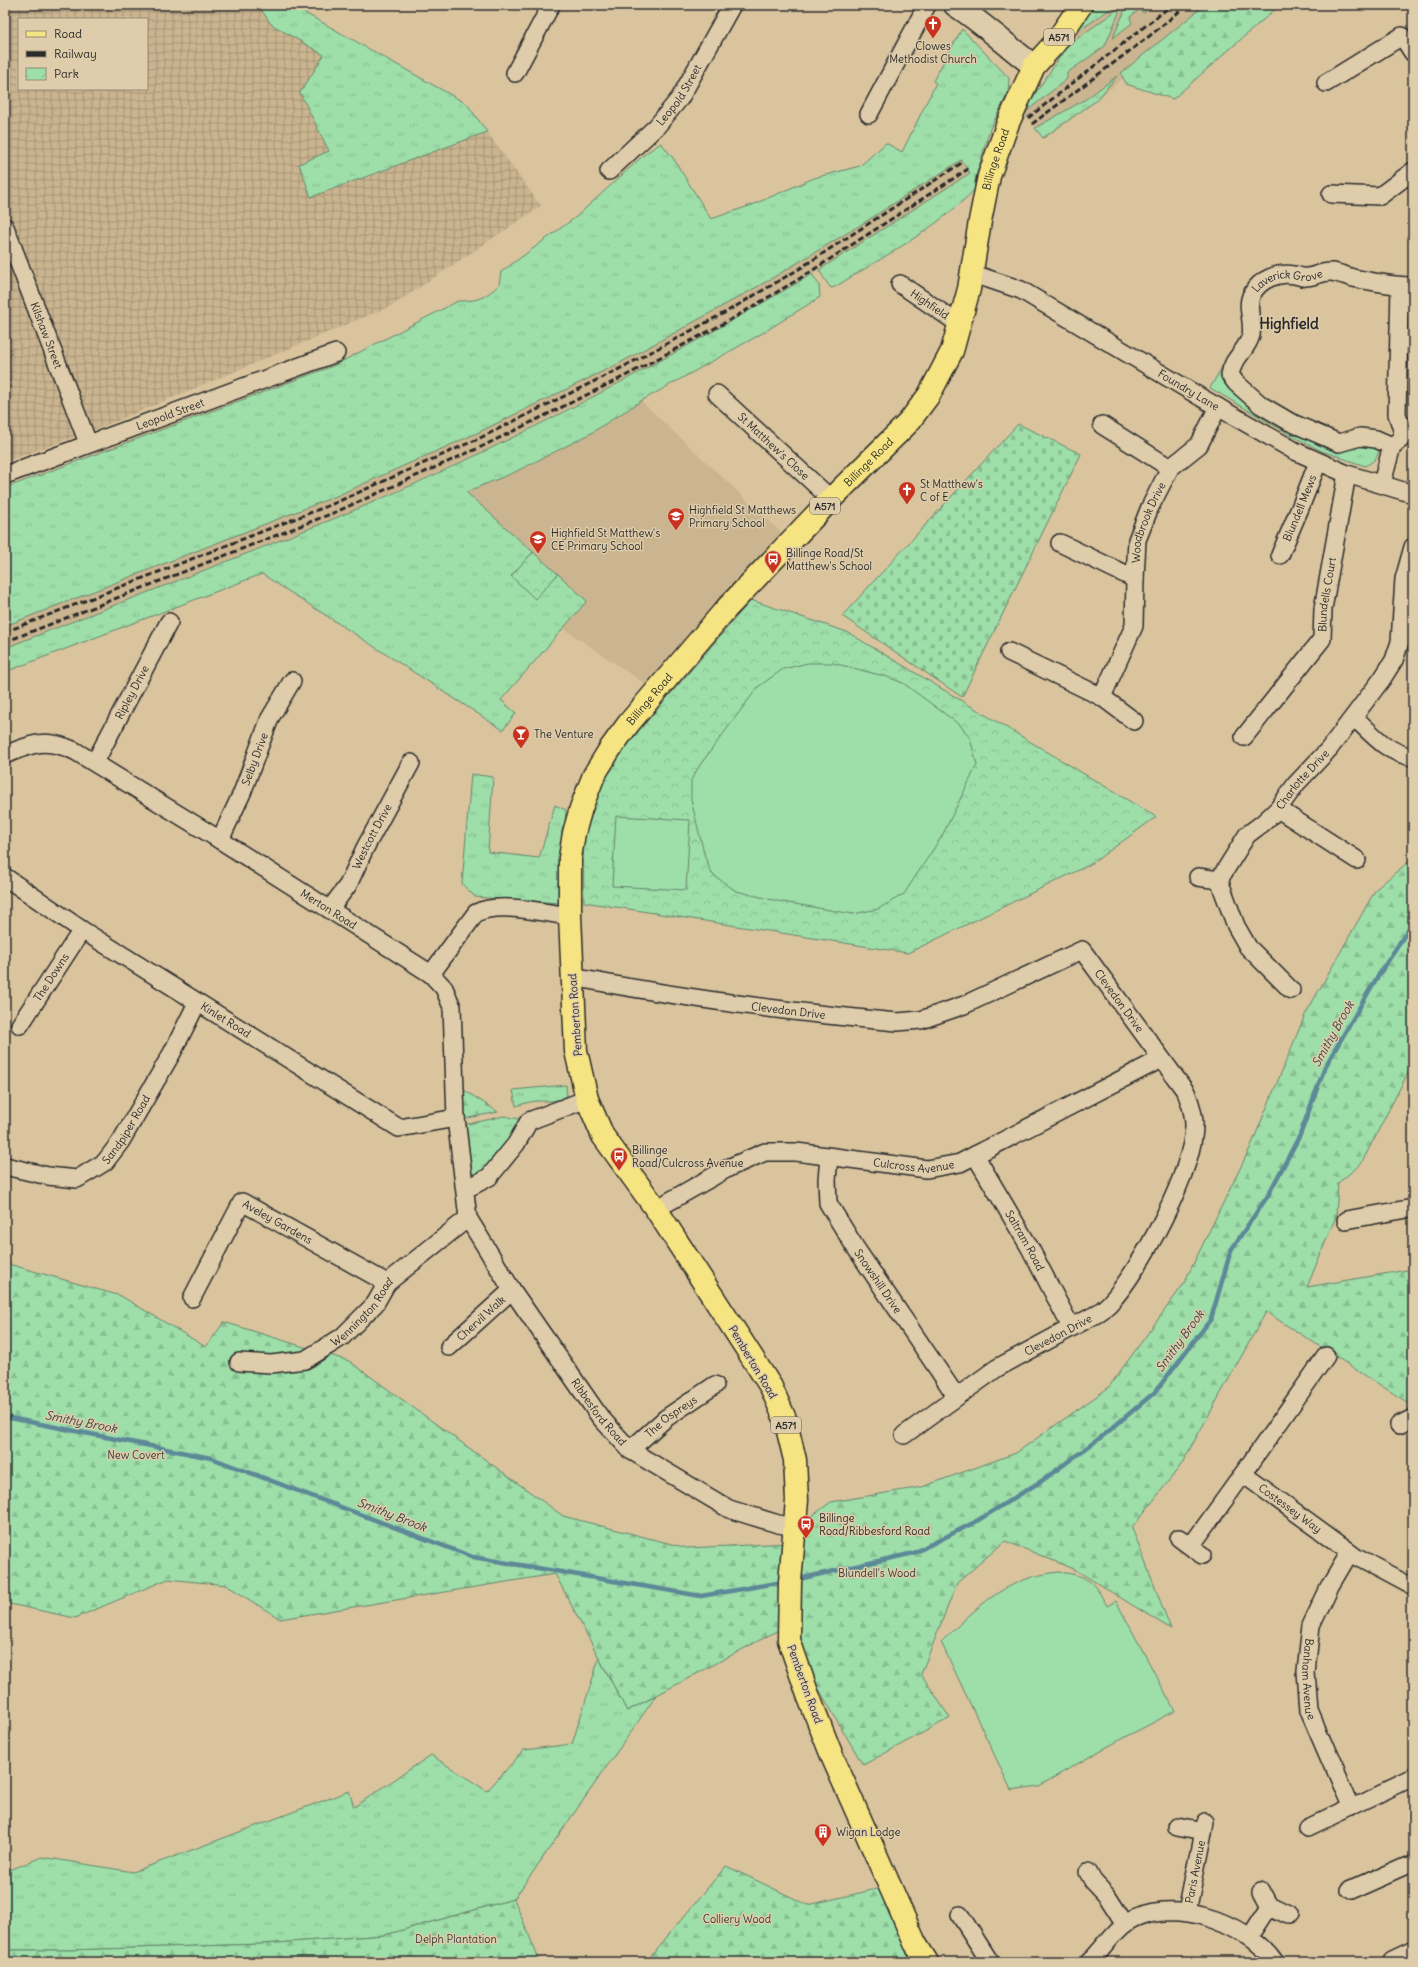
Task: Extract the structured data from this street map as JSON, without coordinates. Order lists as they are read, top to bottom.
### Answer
{
  "streets": {
    "main road": ["A571", "Billinge Road", "Pemberton Road"],
    "street": [
      "Leopold Street",
      "Laverick Grove",
      "Highfield",
      "Kilshaw Street",
      "Foundry Lane",
      "St Matthew's Close",
      "Blundell Mews",
      "Woodbrook Drive",
      "Blundells Court",
      "Ripley Drive",
      "Selby Drive",
      "Charlotte Drive",
      "Westcott Drive",
      "Merton Road",
      "The Downs",
      "Clevedon Drive",
      "Kinlet Road",
      "Sandpiper Road",
      "Culcross Avenue",
      "Aveley Gardens",
      "Saltram Road",
      "Snowshill Drive",
      "Wennington Road",
      "Chervil Walk",
      "Ribbesford Road",
      "The Ospreys",
      "Costessey Way",
      "Banham Avenue",
      "Paris Avenue"
    ]
  },
  "crossings": [
    ["Leopold Street", "Kilshaw Street"],
    ["Billinge Road", "Highfield"],
    ["Billinge Road", "Foundry Lane"],
    ["Billinge Road", "St Matthew's Close"],
    ["Billinge Road", "Pemberton Road"],
    ["Foundry Lane", "Blundell Mews"],
    ["Foundry Lane", "Woodbrook Drive"],
    ["Foundry Lane", "Blundells Court"],
    ["Ripley Drive", "Merton Road"],
    ["Selby Drive", "Merton Road"],
    ["Westcott Drive", "Merton Road"],
    ["Merton Road", "Kinlet Road"],
    ["Merton Road", "Wennington Road"],
    ["Merton Road", "Ribbesford Road"],
    ["The Downs", "Kinlet Road"],
    ["Clevedon Drive", "Pemberton Road"],
    ["Clevedon Drive", "Culcross Avenue"],
    ["Clevedon Drive", "Saltram Road"],
    ["Clevedon Drive", "Snowshill Drive"],
    ["Pemberton Road", "Culcross Avenue"],
    ["Pemberton Road", "Ribbesford Road"],
    ["Kinlet Road", "Sandpiper Road"],
    ["Culcross Avenue", "Saltram Road"],
    ["Culcross Avenue", "Snowshill Drive"],
    ["Aveley Gardens", "Wennington Road"],
    ["Wennington Road", "Ribbesford Road"],
    ["Chervil Walk", "Ribbesford Road"],
    ["Ribbesford Road", "The Ospreys"],
    ["Costessey Way", "Banham Avenue"]
  ],
  "districts": ["Highfield"],
  "water": ["Smithy Brook"],
  "parks": [
    "New Covert",
    "Blundell's Wood",
    "Colliery Wood",
    "Delph Plantation"
  ],
  "places": {
    "church": ["Clowes Methodist Church", "St Matthew's C of E"],
    "school or university": ["Highfield St Matthews Primary School", "Highfield St Matthew's CE Primary School"],
    "bus stop": ["Billinge Road/St Matthew's School", "Billinge Road/Culcross Avenue", "Billinge Road/Ribbesford Road"],
    "bar": ["The Venture"],
    "building": ["Wigan Lodge"]
  },
  "legend": ["Road", "Railway", "Park"]
}
